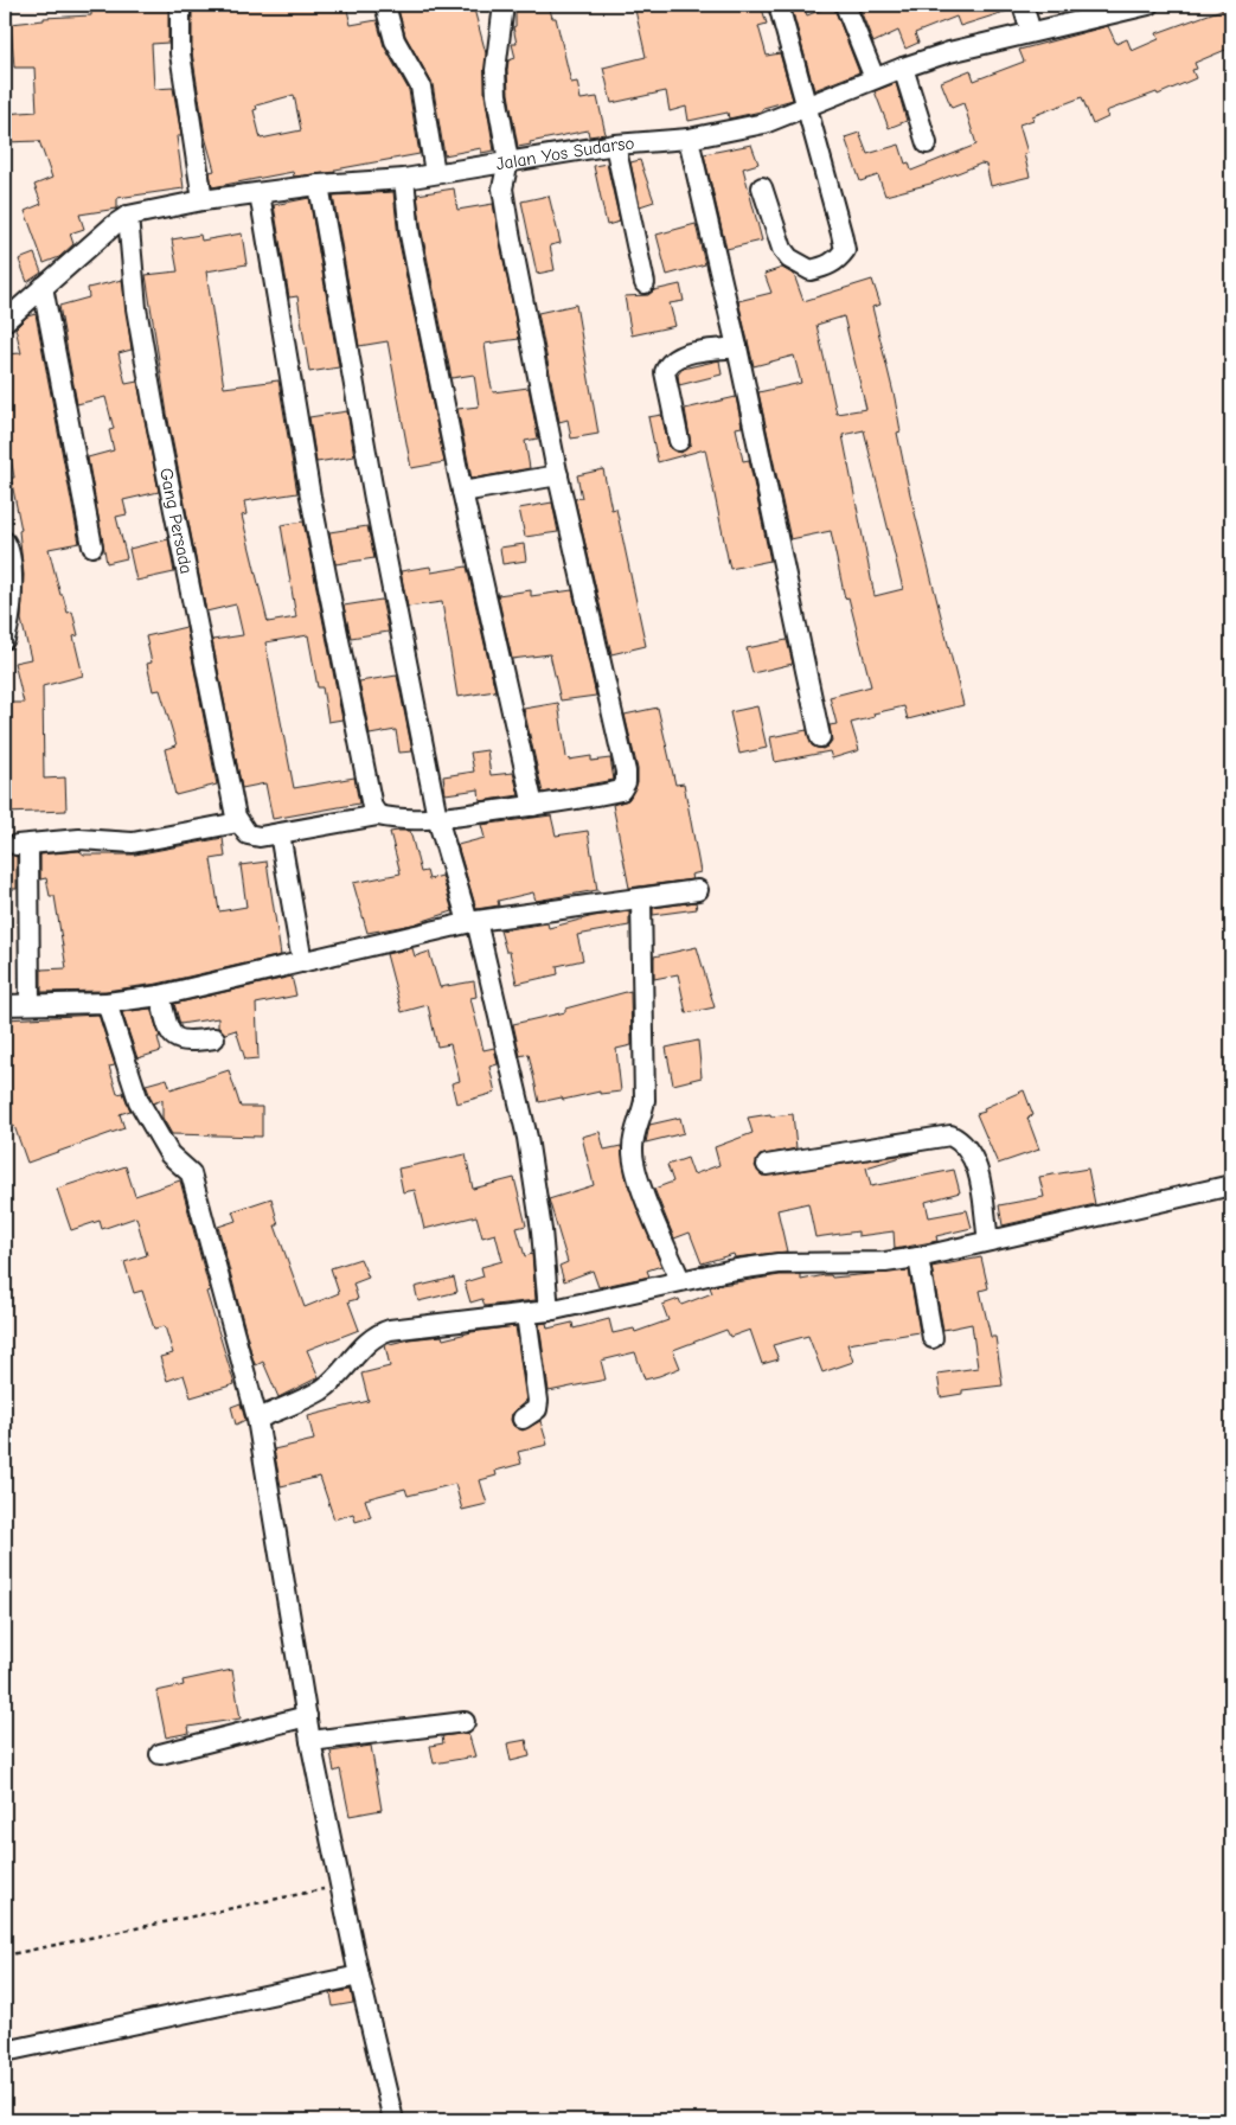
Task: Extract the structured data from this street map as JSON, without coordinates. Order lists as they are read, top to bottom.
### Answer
{
  "streets": {
    "street": ["Jalan Yos Sudarso", "Gang Persada"]
  },
  "crossings": [
    ["Jalan Yos Sudarso", "Gang Persada"]
  ]
}
